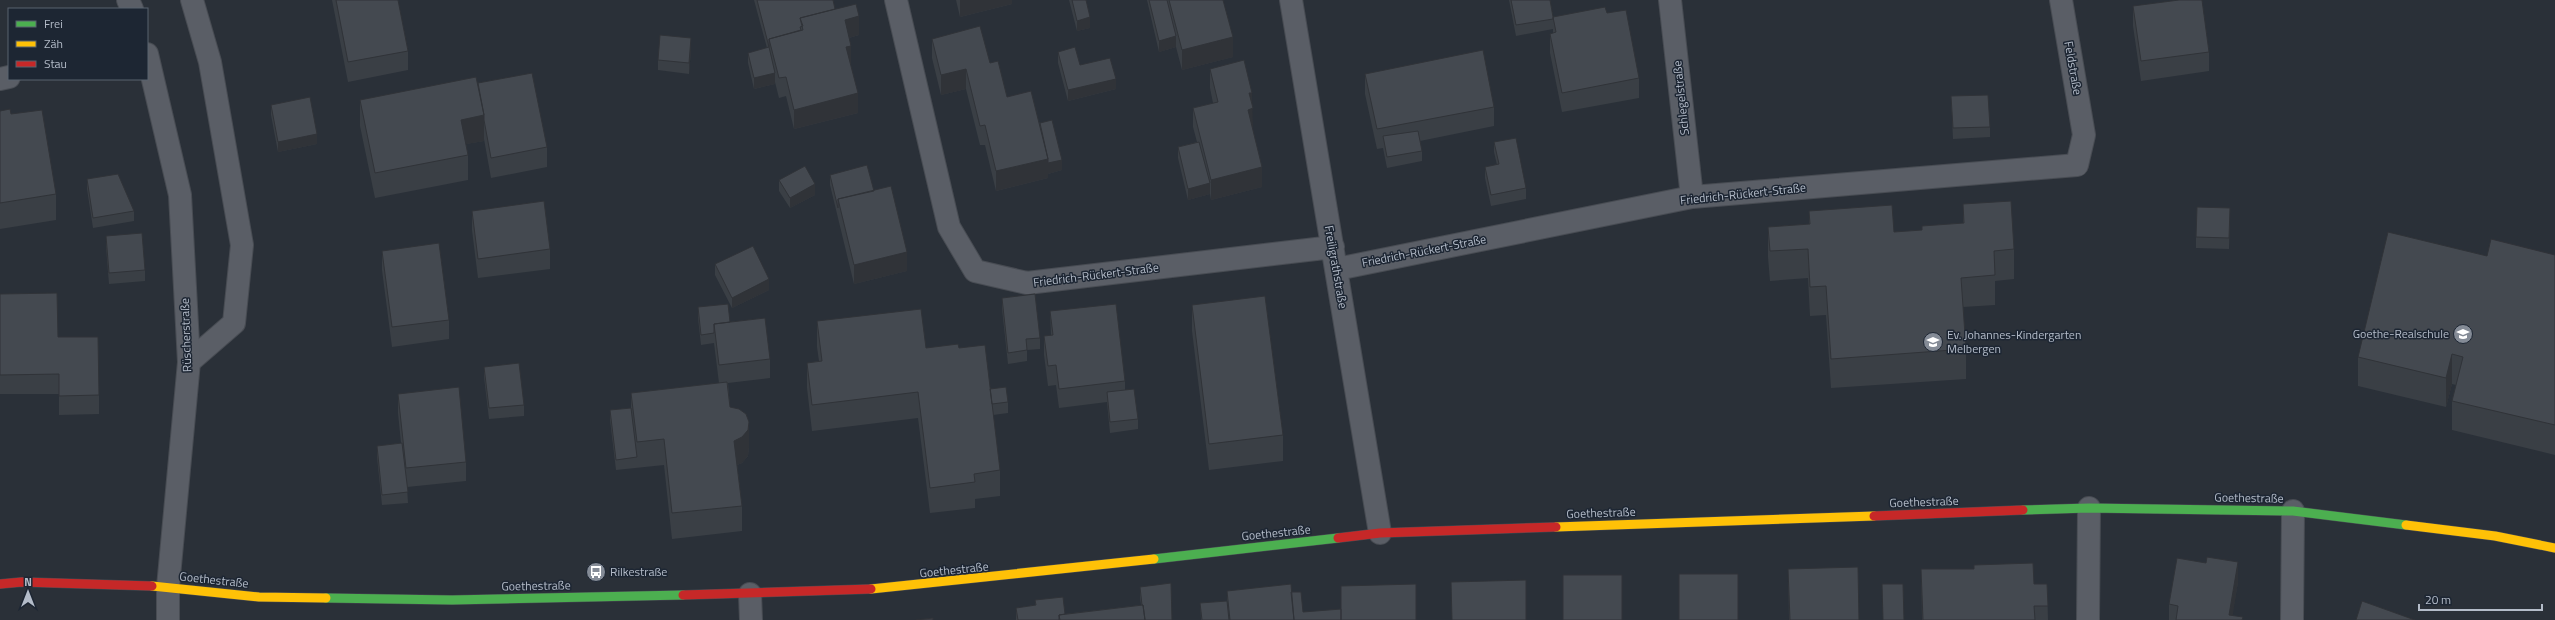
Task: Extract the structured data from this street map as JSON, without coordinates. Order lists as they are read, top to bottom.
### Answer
{
  "streets": {
    "street": [
      "Feldstraße",
      "Schlegelstraße",
      "Friedrich-Rückert-Straße",
      "Freiligrathstraße",
      "Rüscherstraße",
      "Goethestraße"
    ]
  },
  "crossings": [
    ["Feldstraße", "Friedrich-Rückert-Straße"],
    ["Schlegelstraße", "Friedrich-Rückert-Straße"],
    ["Friedrich-Rückert-Straße", "Freiligrathstraße"],
    ["Freiligrathstraße", "Goethestraße"],
    ["Rüscherstraße", "Goethestraße"]
  ],
  "places": {
    "school or university": ["Goethe-Realschule", "Ev. Johannes-Kindergarten Melbergen"],
    "bus stop": ["Rilkestraße"]
  },
  "legend": ["Frei", "Zäh", "Stau"],
  "scale_bar": "20 m",
  "north": "top"
}
